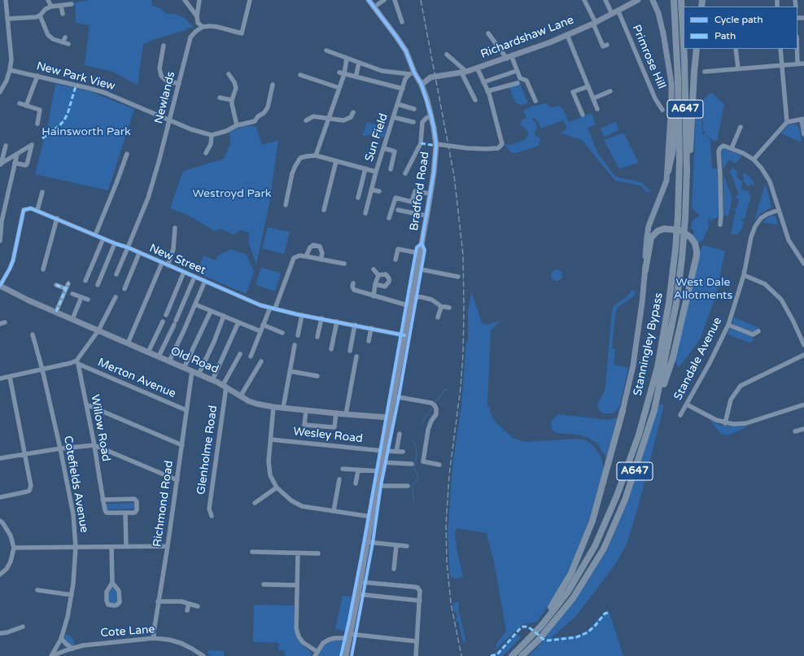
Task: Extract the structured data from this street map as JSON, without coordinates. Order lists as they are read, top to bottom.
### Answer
{
  "streets": {
    "highway": ["A647", "Stanningley Bypass"],
    "main road": ["Richardshaw Lane", "Bradford Road", "Old Road"],
    "street": [
      "Primrose Hill",
      "New Park View",
      "Newlands",
      "Sun Field",
      "New Street",
      "Standale Avenue",
      "Merton Avenue",
      "Willow Road",
      "Wesley Road",
      "Glenholme Road",
      "Cotefields Avenue",
      "Richmond Road",
      "Cote Lane"
    ]
  },
  "crossings": [
    ["Richardshaw Lane", "Primrose Hill"],
    ["Richardshaw Lane", "Bradford Road"],
    ["New Park View", "Newlands"],
    ["Newlands", "New Street"],
    ["A647", "Stanningley Bypass"],
    ["Sun Field", "Bradford Road"],
    ["Bradford Road", "New Street"],
    ["Bradford Road", "Old Road"],
    ["Bradford Road", "Wesley Road"],
    ["Old Road", "Glenholme Road"],
    ["Old Road", "Richmond Road"],
    ["Merton Avenue", "Willow Road"],
    ["Merton Avenue", "Richmond Road"],
    ["Cotefields Avenue", "Cote Lane"],
    ["Richmond Road", "Cote Lane"]
  ],
  "parks": ["Hainsworth Park", "Westroyd Park", "West Dale Allotments"],
  "legend": ["Cycle path", "Path"]
}
